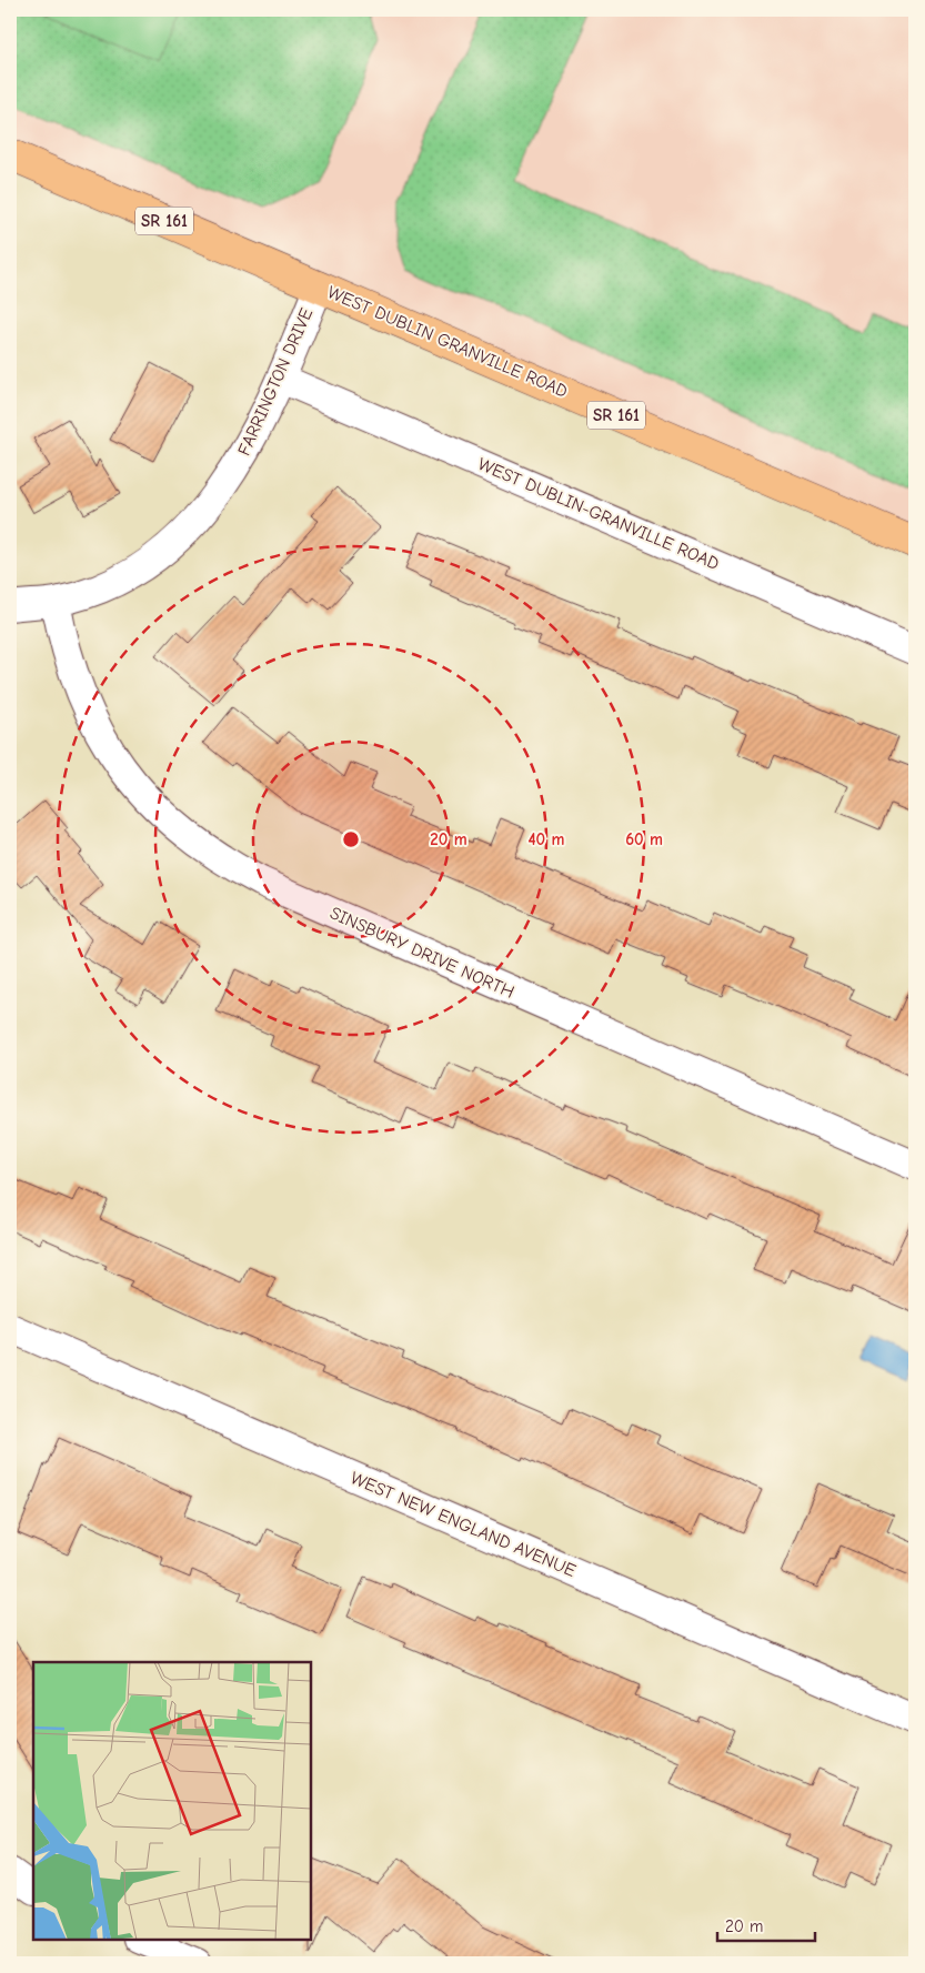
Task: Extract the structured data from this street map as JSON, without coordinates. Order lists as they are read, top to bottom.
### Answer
{
  "streets": {
    "main road": ["SR 161", "WEST DUBLIN GRANVILLE ROAD"],
    "street": [
      "FARRINGTON DRIVE",
      "WEST DUBLIN-GRANVILLE ROAD",
      "SINSBURY DRIVE NORTH",
      "WEST NEW ENGLAND AVENUE"
    ]
  },
  "crossings": [
    ["WEST DUBLIN GRANVILLE ROAD", "FARRINGTON DRIVE"],
    ["FARRINGTON DRIVE", "WEST DUBLIN-GRANVILLE ROAD"],
    ["FARRINGTON DRIVE", "SINSBURY DRIVE NORTH"]
  ],
  "scale_bar": "20 m",
  "rings": ["20 m", "40 m", "60 m"]
}
